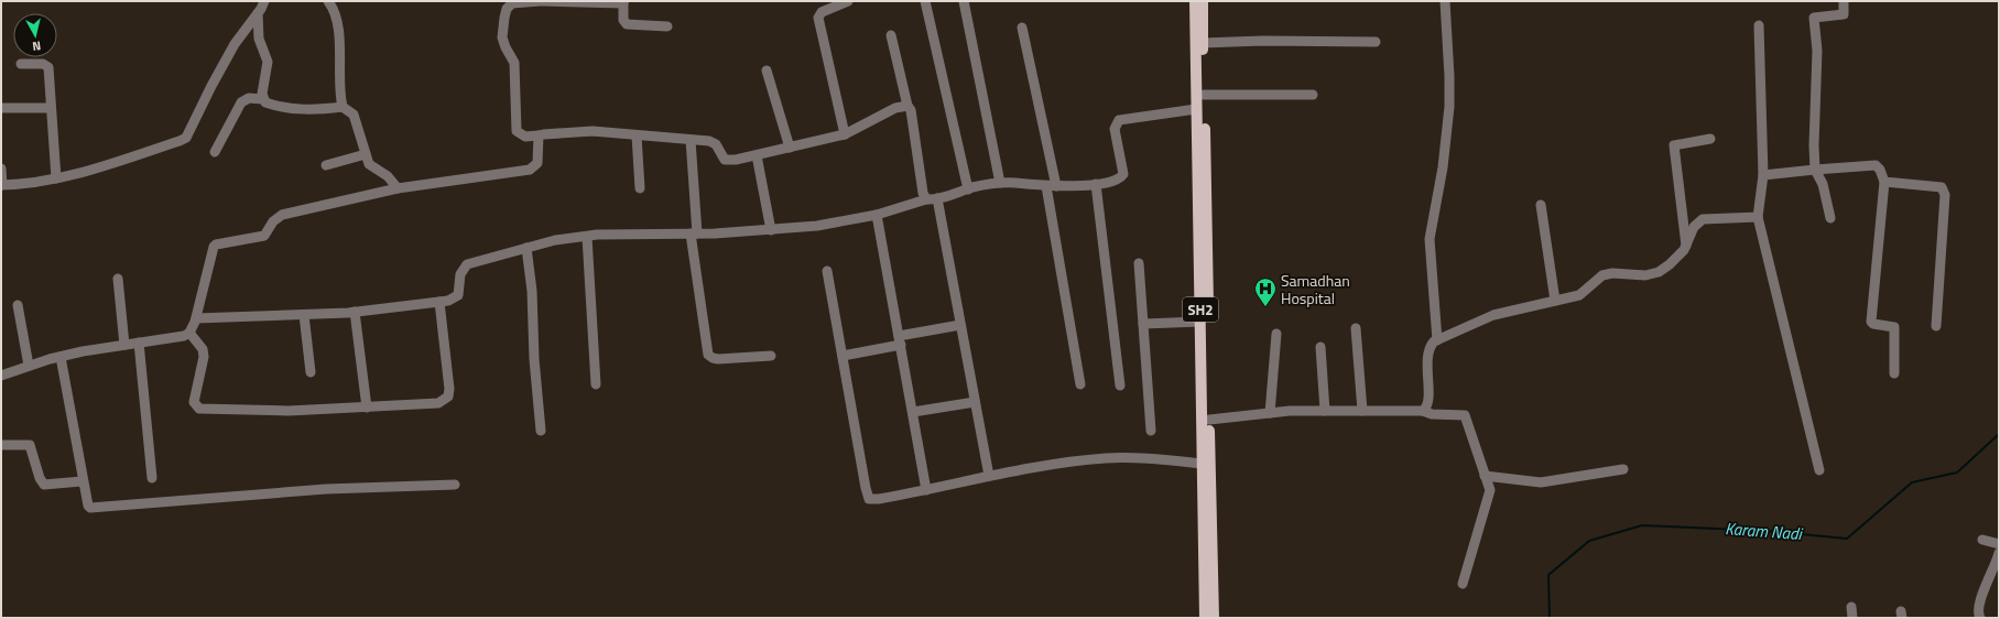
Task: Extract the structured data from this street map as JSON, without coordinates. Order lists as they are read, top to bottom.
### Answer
{
  "streets": {
    "main road": ["SH2"]
  },
  "water": ["Karam Nadi"],
  "places": {
    "hospital": ["Samadhan Hospital"]
  },
  "north": "bottom"
}
